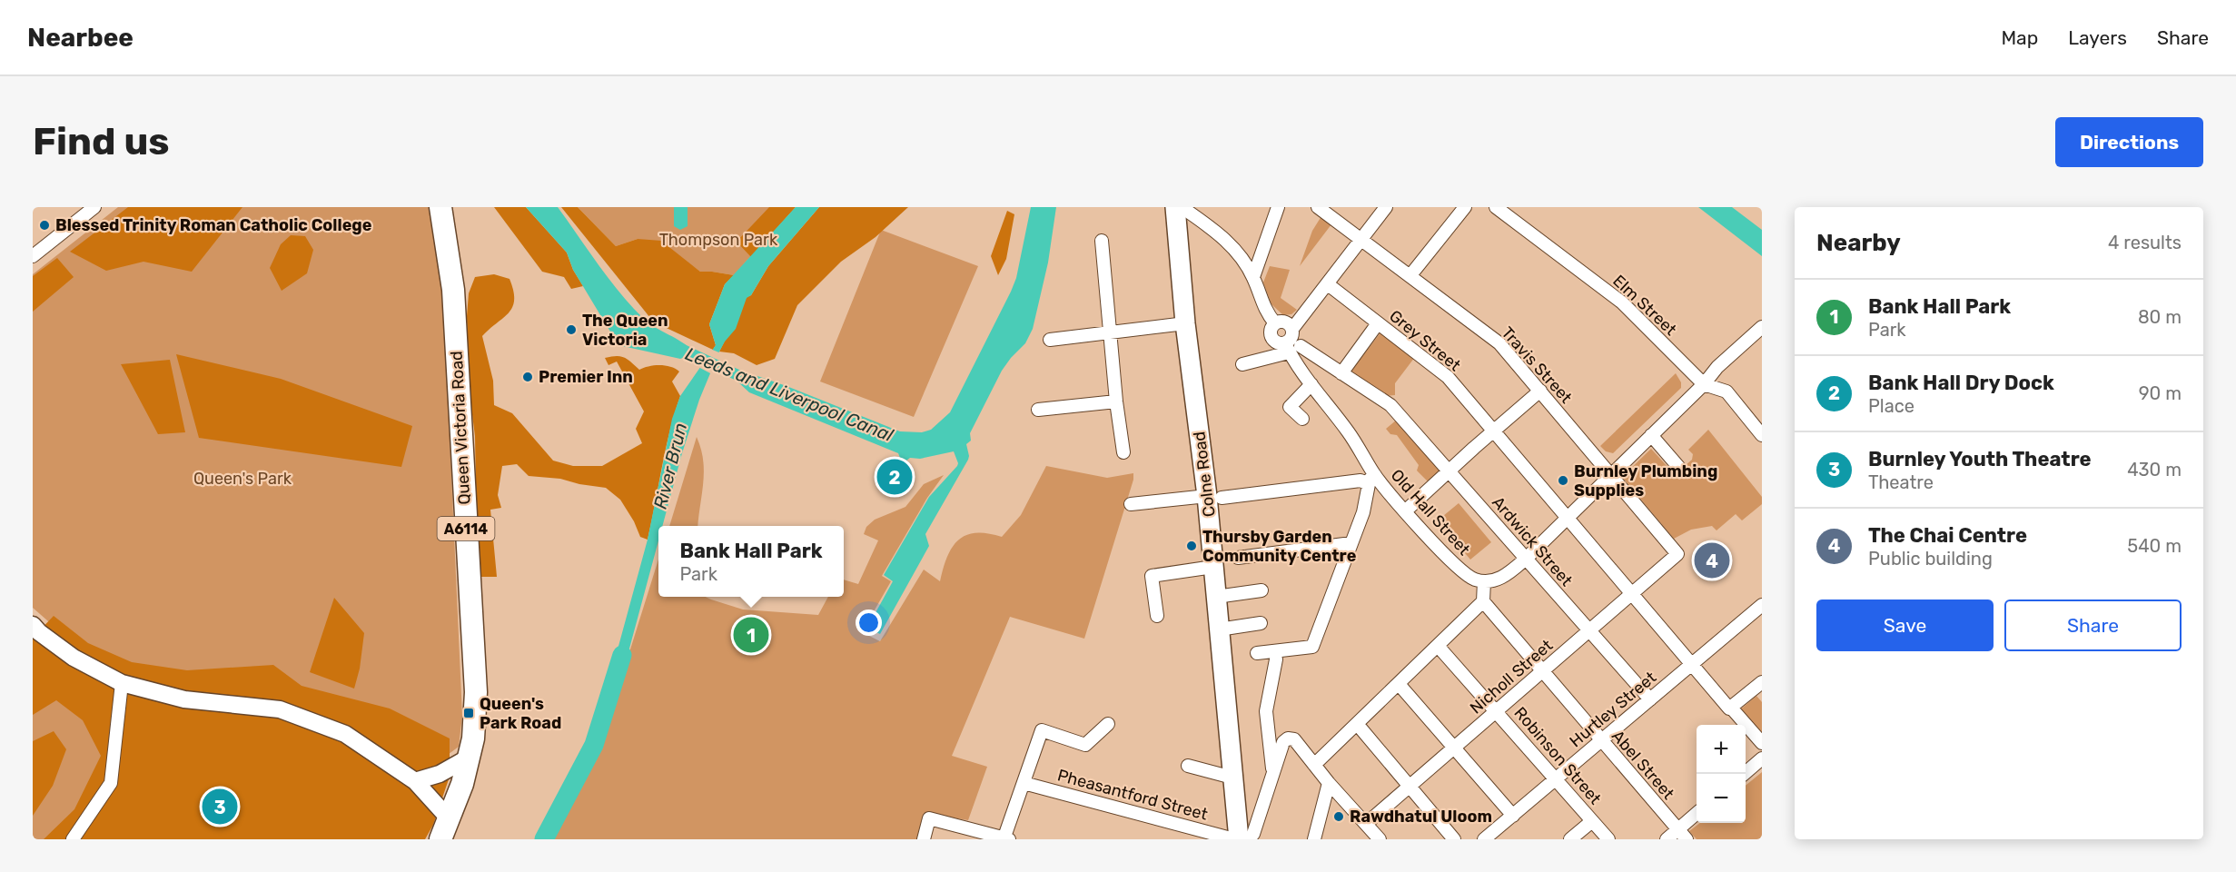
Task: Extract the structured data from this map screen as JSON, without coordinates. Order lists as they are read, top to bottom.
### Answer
{
  "streets": {
    "highway": ["Queen Victoria Road", "A6114"],
    "main road": ["Colne Road"],
    "street": [
      "Elm Street",
      "Grey Street",
      "Travis Street",
      "Old Hall Street",
      "Ardwick Street",
      "Nicholl Street",
      "Hurtley Street",
      "Robinson Street",
      "Abel Street",
      "Pheasantford Street"
    ]
  },
  "crossings": [
    ["Grey Street", "Nicholl Street"],
    ["Grey Street", "Hurtley Street"],
    ["Travis Street", "Nicholl Street"],
    ["Old Hall Street", "Ardwick Street"],
    ["Ardwick Street", "Nicholl Street"],
    ["Ardwick Street", "Hurtley Street"],
    ["Nicholl Street", "Robinson Street"],
    ["Nicholl Street", "Abel Street"],
    ["Hurtley Street", "Robinson Street"],
    ["Hurtley Street", "Abel Street"]
  ],
  "water": ["Leeds and Liverpool Canal", "River Brun"],
  "parks": ["Thompson Park", "Queen's Park"],
  "places": {
    "other": [
      "Blessed Trinity Roman Catholic College",
      "The Queen Victoria",
      "Premier Inn",
      "Burnley Plumbing Supplies",
      "Thursby Garden Community Centre",
      "Rawdhatul Uloom"
    ],
    "transit": ["Queen's Park Road"]
  },
  "page": {
    "header": "Nearbee",
    "nav": ["Map", "Layers", "Share"],
    "buttons": [
      "Directions",
      ["Save", "Share"]
    ],
    "title": "Find us",
    "heading": ["Nearby", "4 results"],
    "list": [
      {
        "mark": "1",
        "name": "Bank Hall Park",
        "note": "Park",
        "value": "80 m"
      },
      {
        "mark": "2",
        "name": "Bank Hall Dry Dock",
        "note": "Place",
        "value": "90 m"
      },
      {
        "mark": "3",
        "name": "Burnley Youth Theatre",
        "note": "Theatre",
        "value": "430 m"
      },
      {
        "mark": "4",
        "name": "The Chai Centre",
        "note": "Public building",
        "value": "540 m"
      }
    ],
    "pins": [
      "2",
      "4",
      "1",
      "3"
    ],
    "popup": ["Bank Hall Park", "Park"],
    "map_buttons": ["+", "−"]
  }
}
